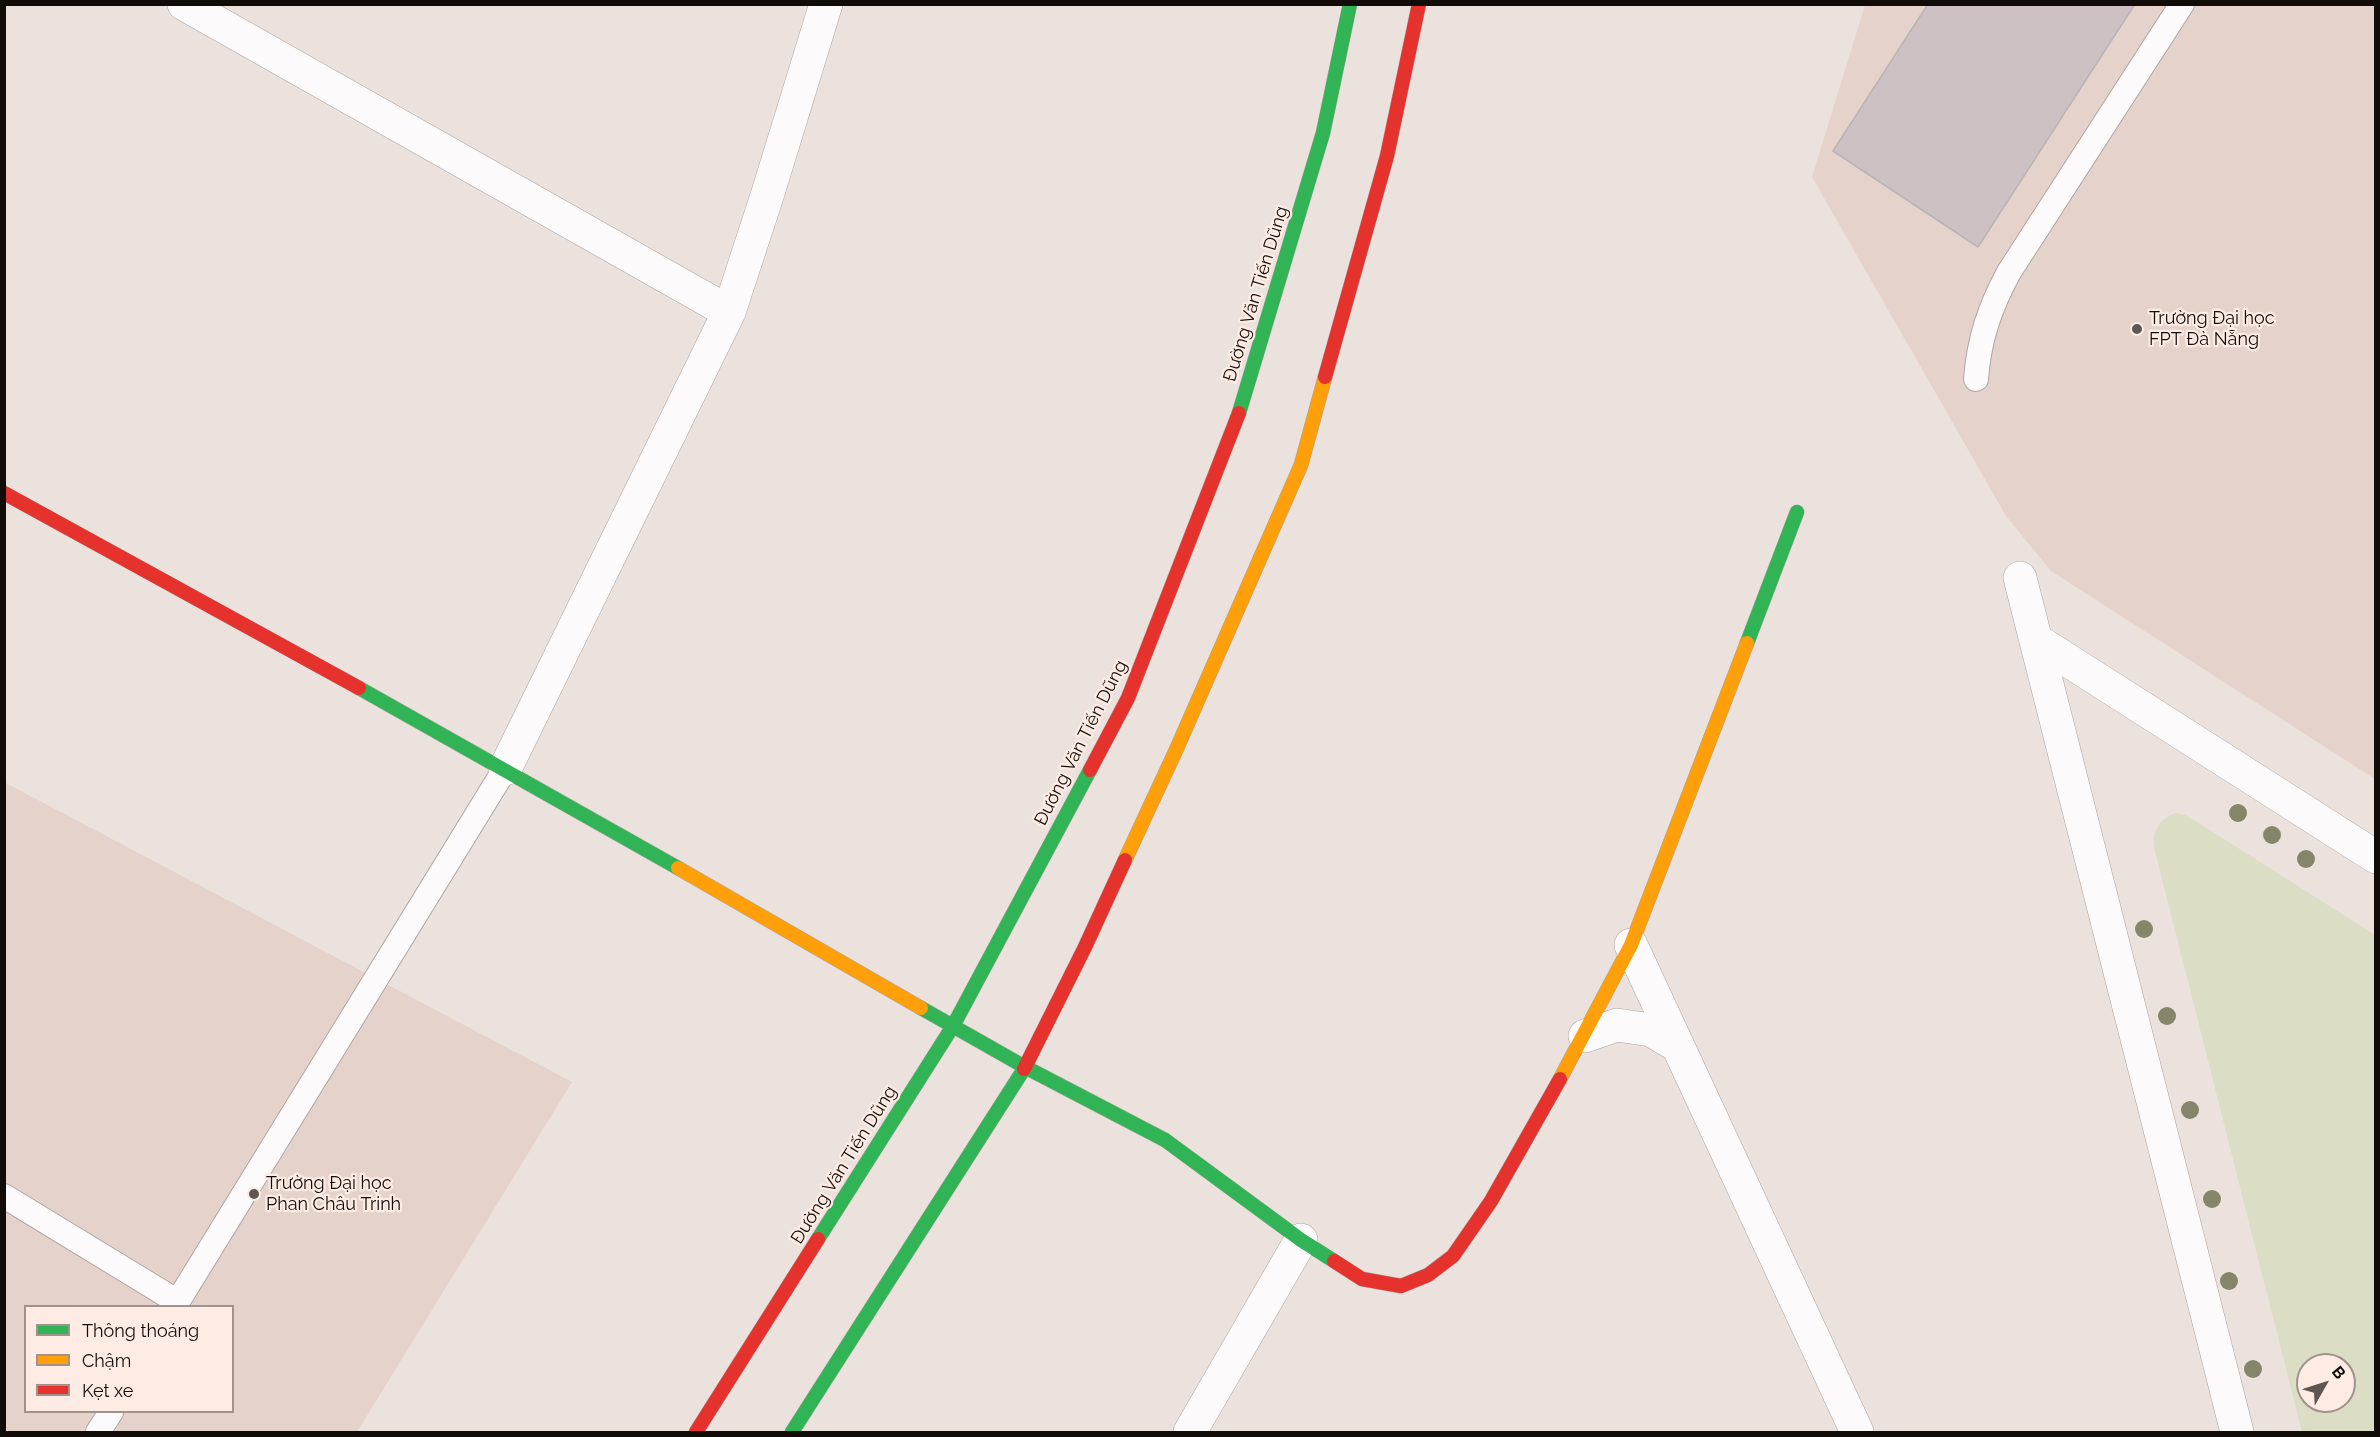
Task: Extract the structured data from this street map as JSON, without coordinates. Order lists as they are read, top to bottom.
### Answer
{
  "streets": {
    "street": ["Đường Văn Tiến Dũng"]
  },
  "places": ["Trường Đại học FPT Đà Nẵng", "Trường Đại học Phan Châu Trinh"],
  "legend": ["Thông thoáng", "Chậm", "Kẹt xe"],
  "north": "top right"
}
